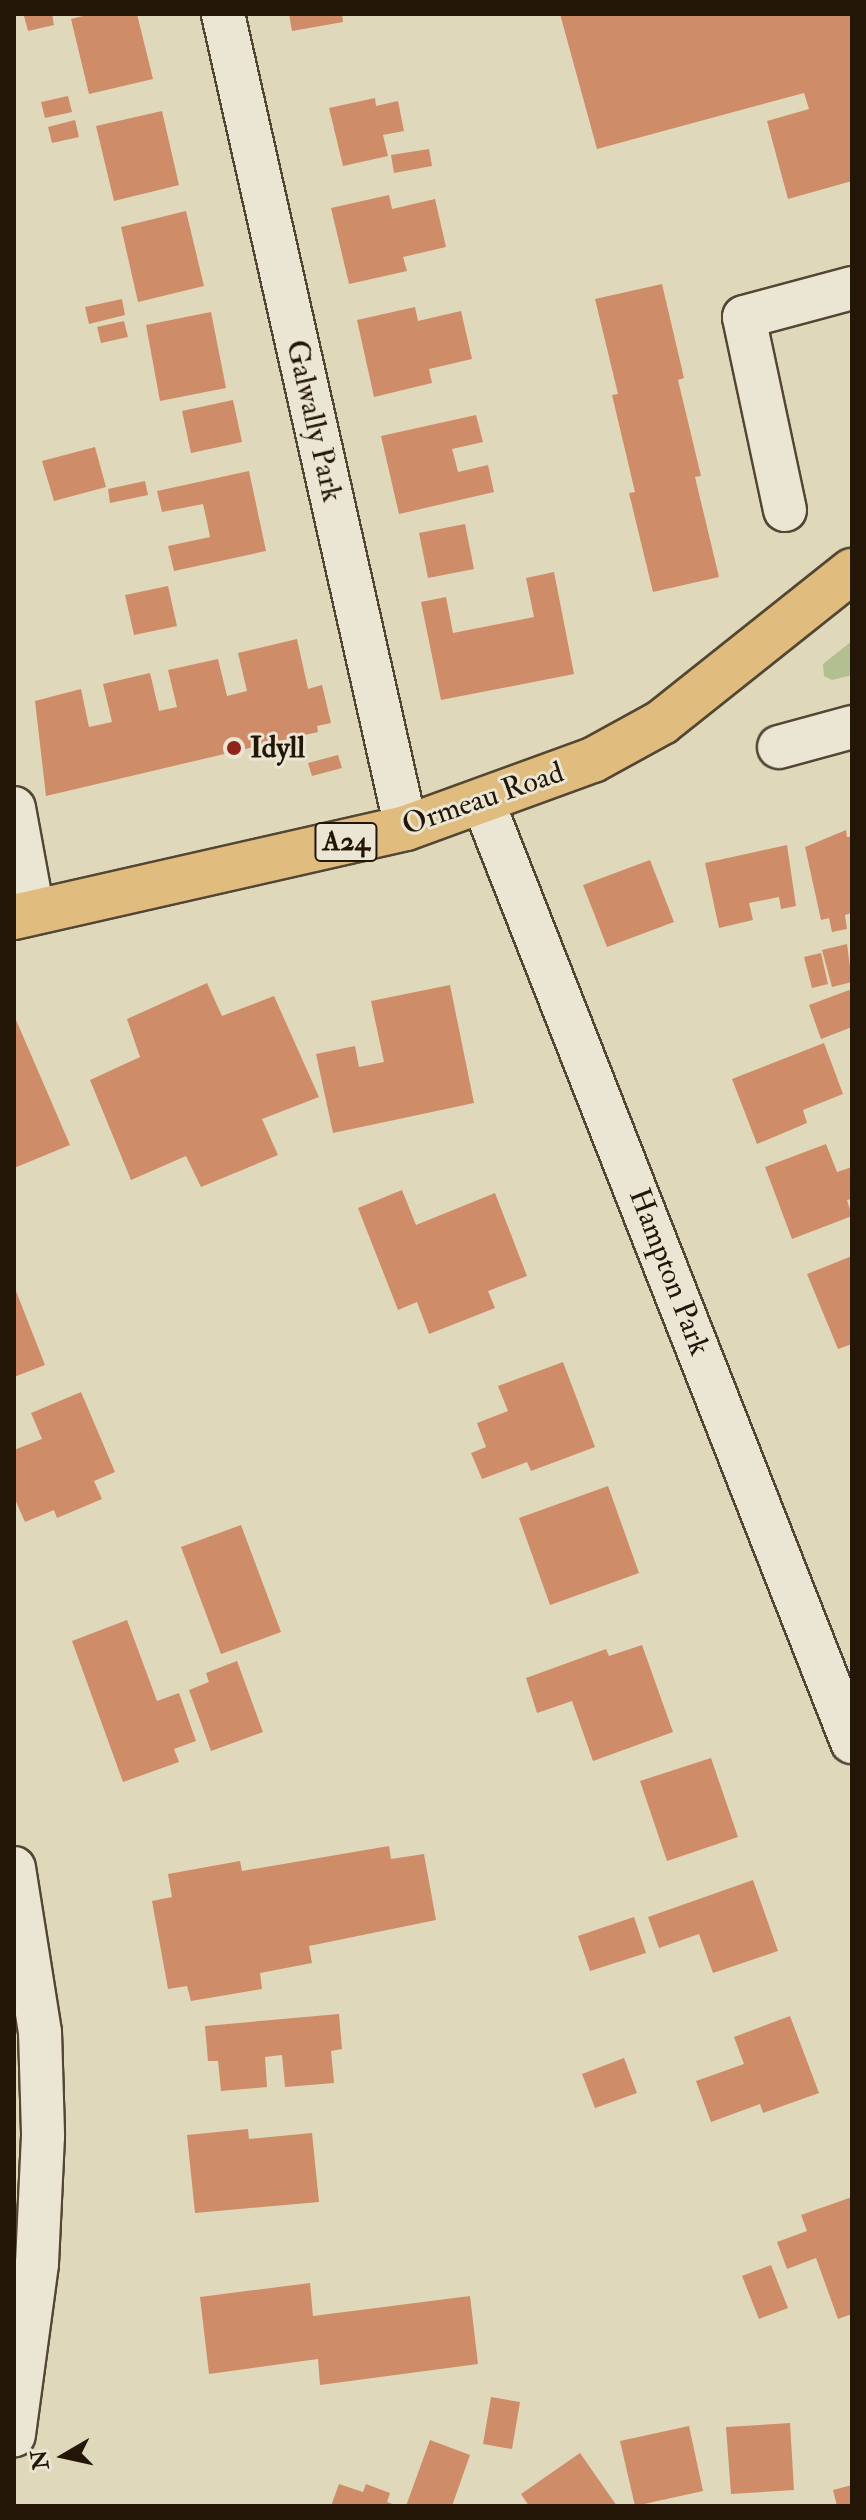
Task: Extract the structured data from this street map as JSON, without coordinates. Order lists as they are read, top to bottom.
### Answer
{
  "streets": {
    "main road": ["Ormeau Road", "A24"],
    "street": ["Galwally Park", "Hampton Park"]
  },
  "crossings": [
    ["Galwally Park", "Ormeau Road"],
    ["Ormeau Road", "Hampton Park"]
  ],
  "places": ["Idyll"],
  "north": "left"
}
